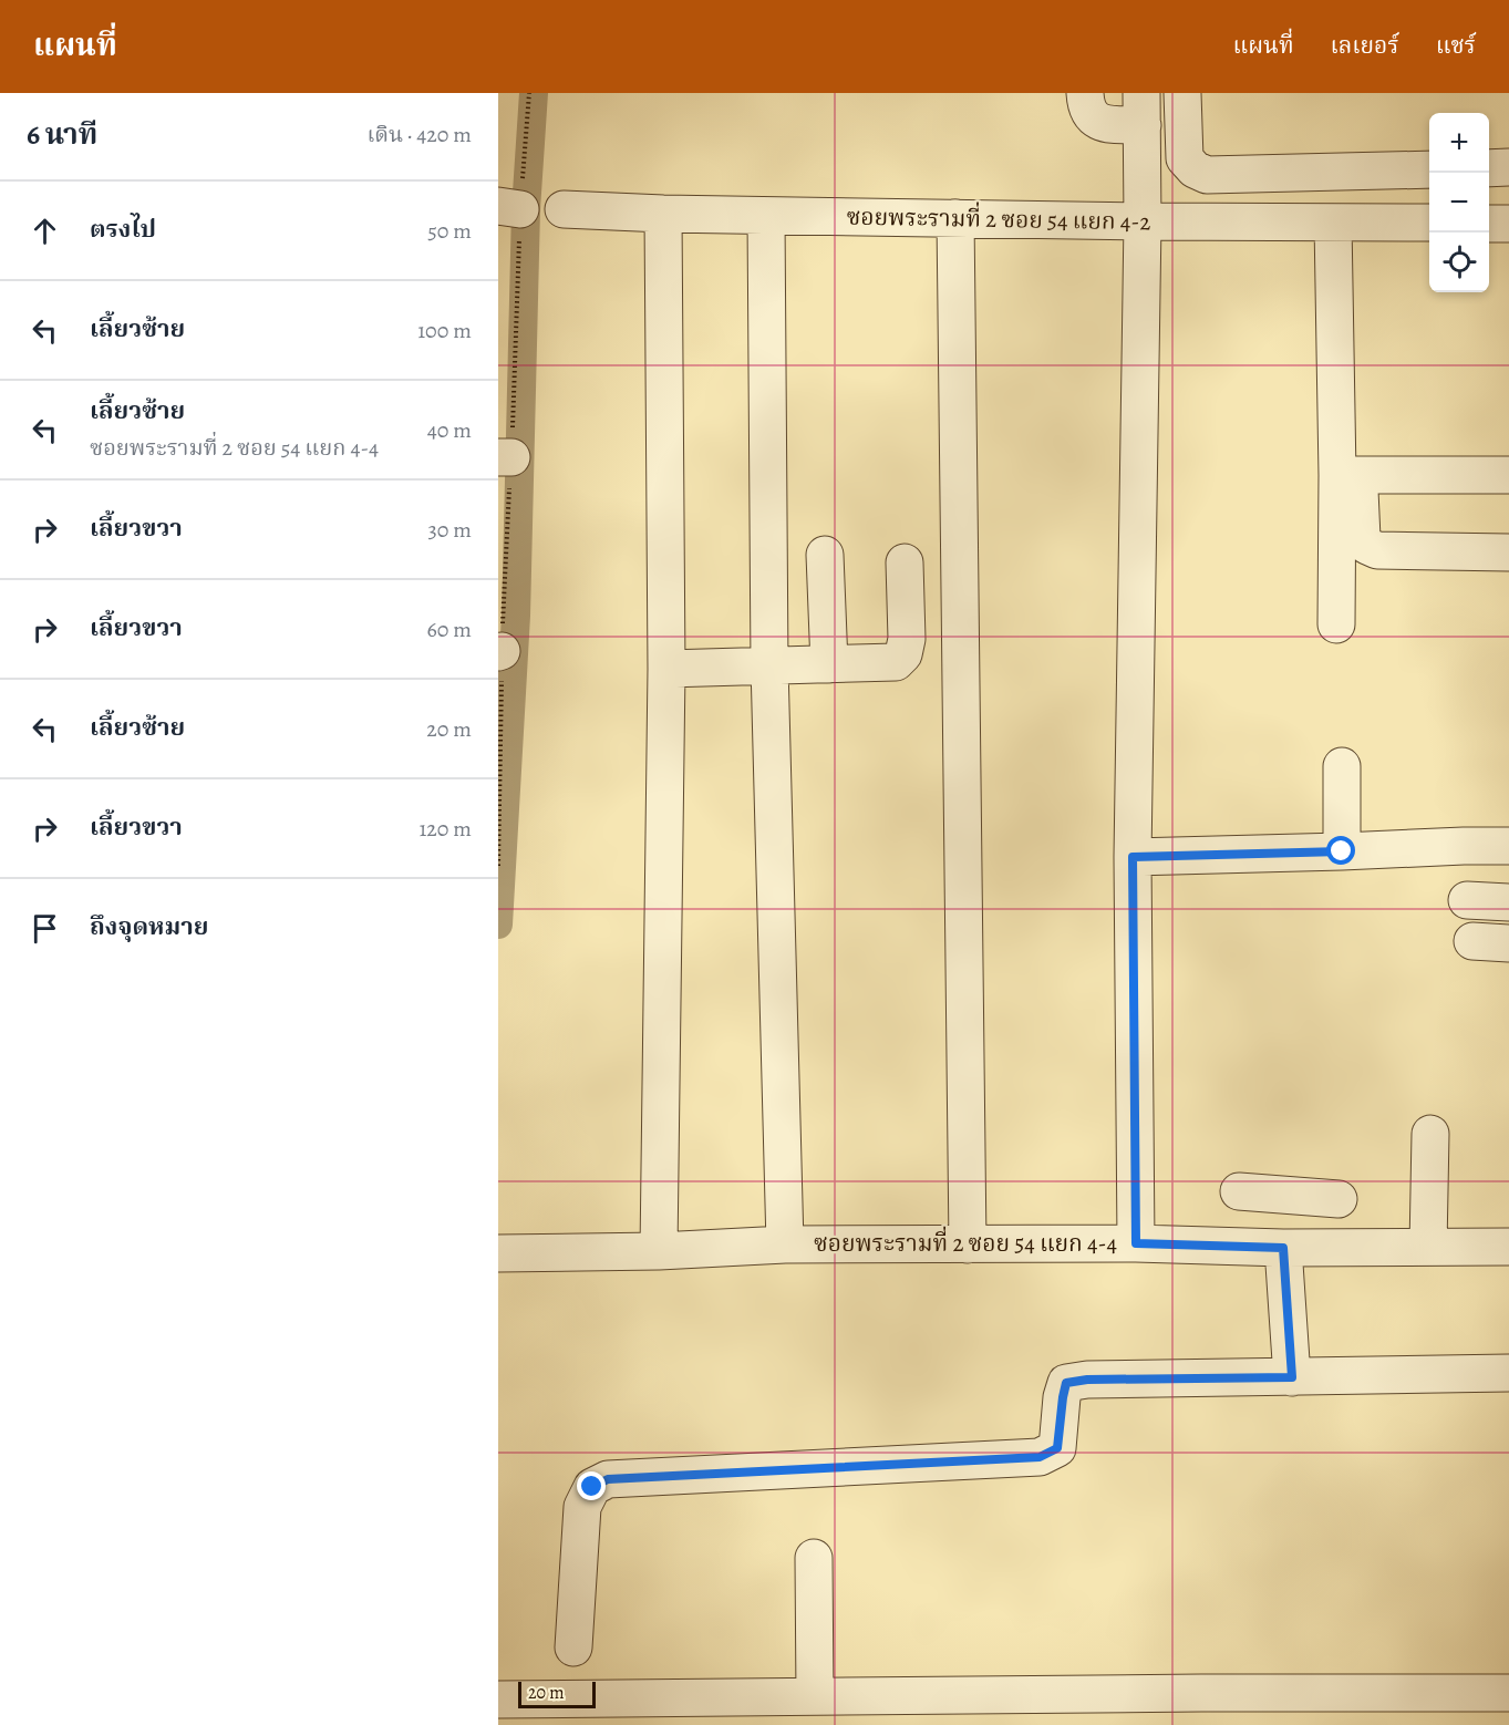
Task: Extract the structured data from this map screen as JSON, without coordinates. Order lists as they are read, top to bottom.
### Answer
{
  "streets": {
    "street": ["ซอยพระรามที่ 2 ซอย 54 แยก 4-2", "ซอยพระรามที่ 2 ซอย 54 แยก 4-4"]
  },
  "scale_bar": "20 m",
  "page": {
    "header": "แผนที่",
    "nav": ["แผนที่", "เลเยอร์", "แชร์"],
    "heading": ["6 นาที", "เดิน · 420 m"],
    "map_buttons": ["+", "−"],
    "list": [
      ["ตรงไป", "50 m"],
      ["เลี้ยวซ้าย", "100 m"],
      ["เลี้ยวซ้าย", "ซอยพระรามที่ 2 ซอย 54 แยก 4-4", "40 m"],
      ["เลี้ยวขวา", "30 m"],
      ["เลี้ยวขวา", "60 m"],
      ["เลี้ยวซ้าย", "20 m"],
      ["เลี้ยวขวา", "120 m"],
      "ถึงจุดหมาย"
    ],
    "scale": "20 m"
  }
}
